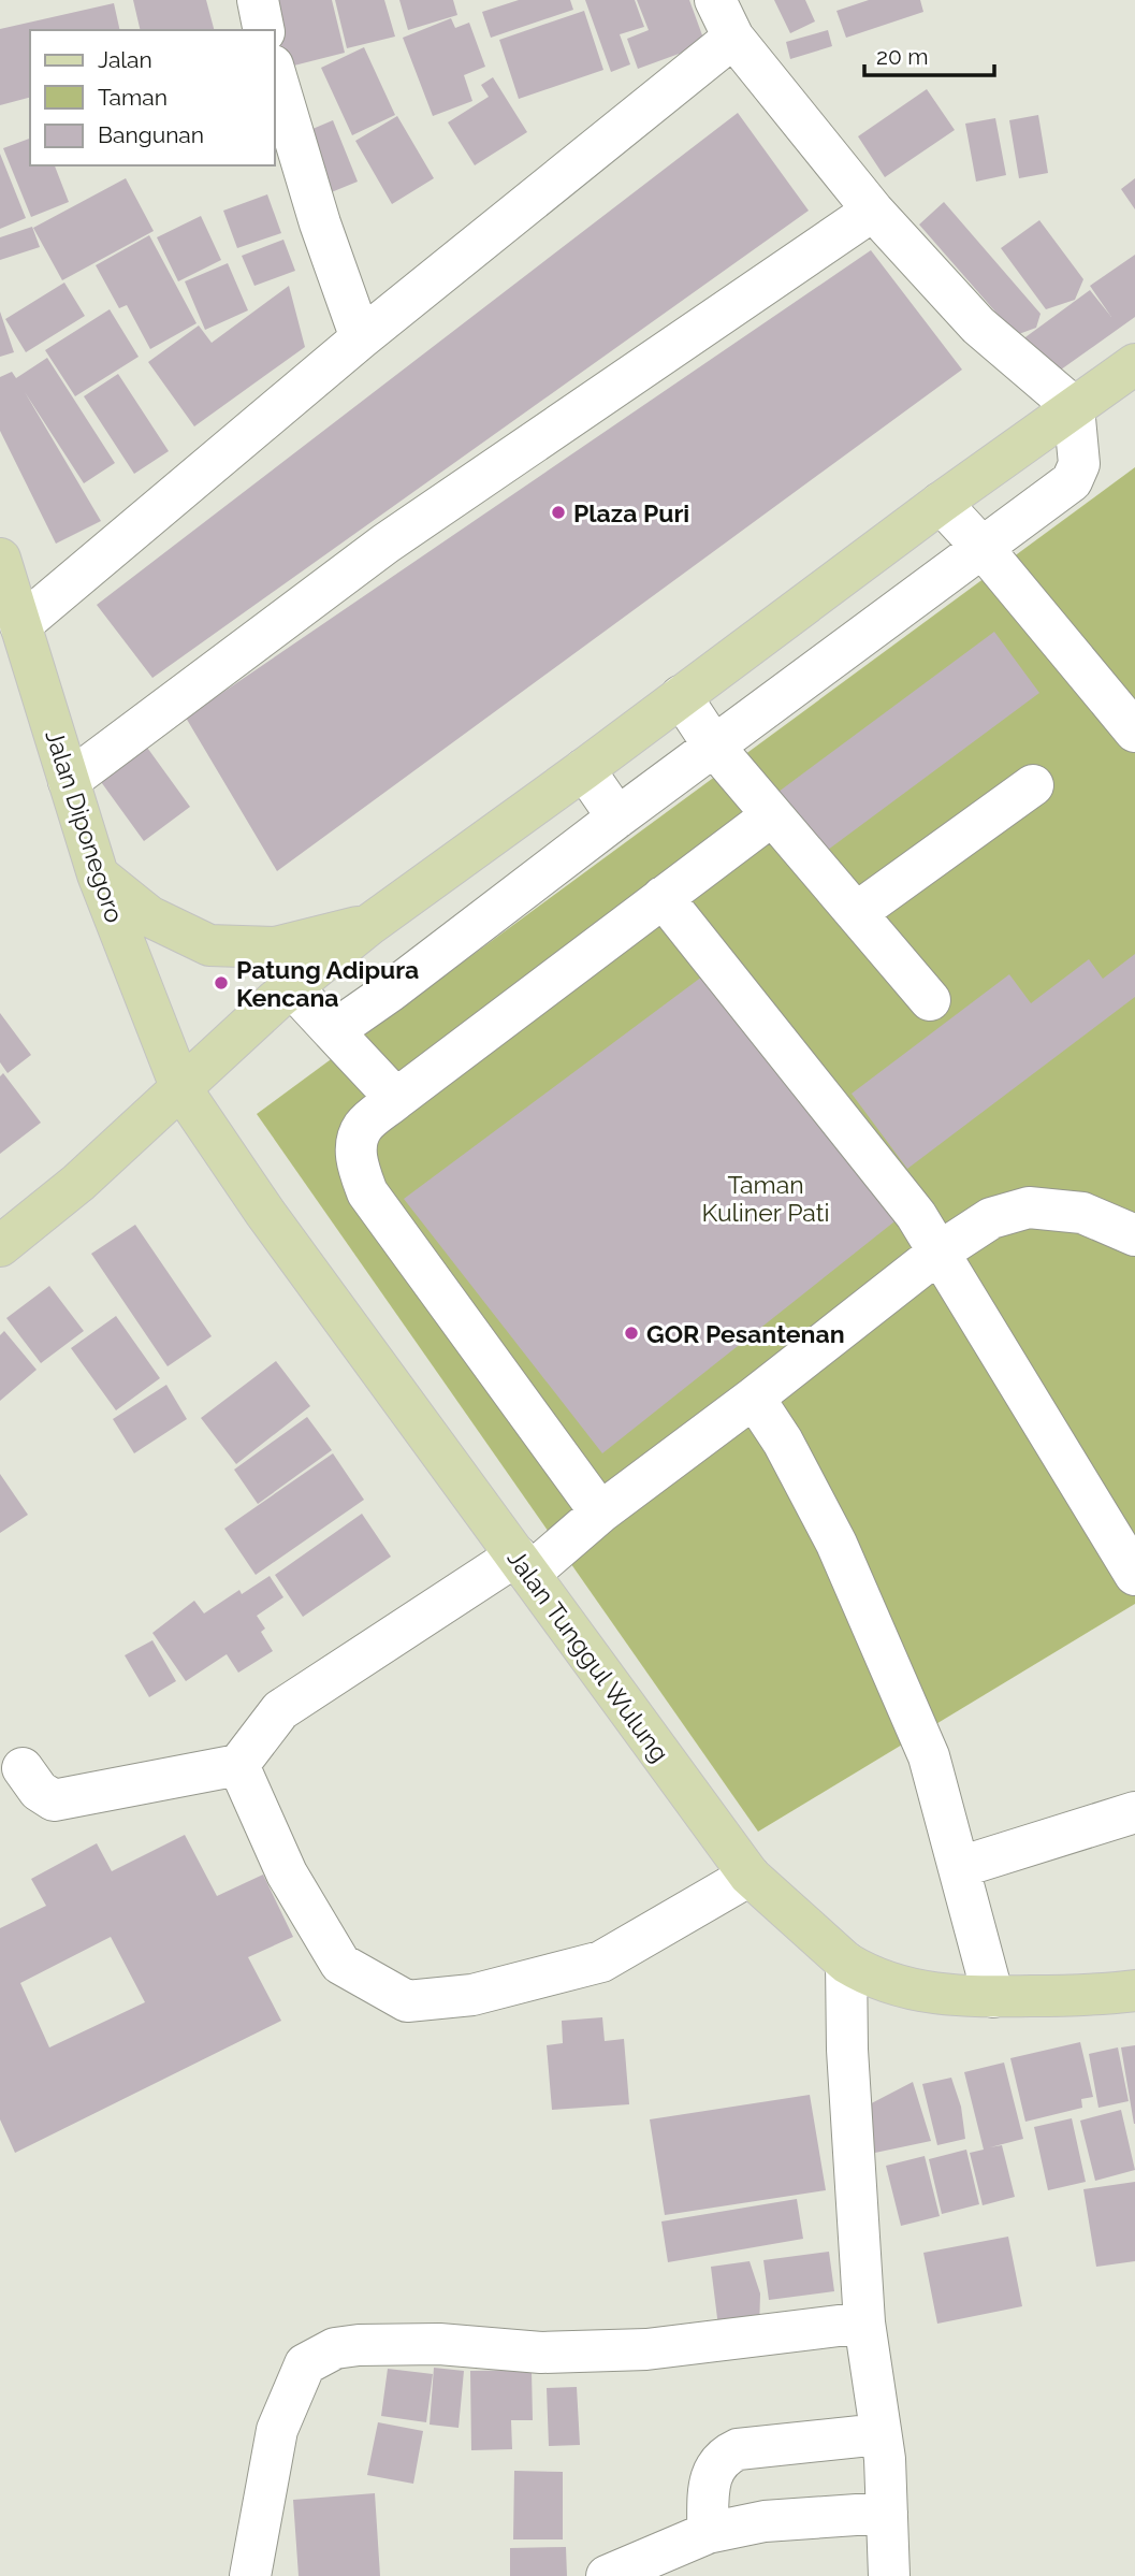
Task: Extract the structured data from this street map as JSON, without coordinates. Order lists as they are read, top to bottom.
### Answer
{
  "streets": {
    "main road": ["Jalan Diponegoro", "Jalan Tunggul Wulung"]
  },
  "crossings": [
    ["Jalan Diponegoro", "Jalan Tunggul Wulung"]
  ],
  "parks": ["Taman Kuliner Pati"],
  "places": ["Plaza Puri", "Patung Adipura Kencana", "GOR Pesantenan"],
  "legend": ["Jalan", "Taman", "Bangunan"],
  "scale_bar": "20 m"
}
